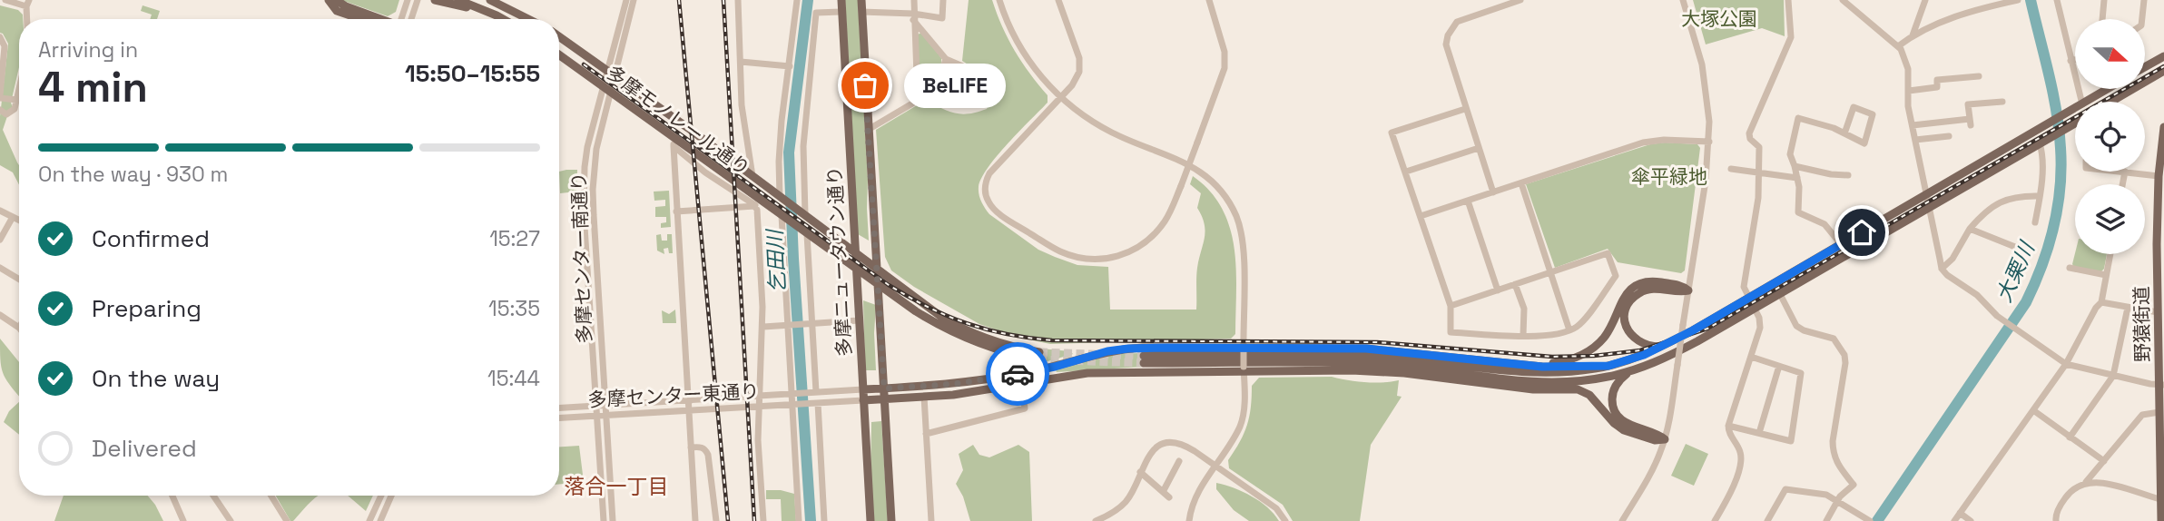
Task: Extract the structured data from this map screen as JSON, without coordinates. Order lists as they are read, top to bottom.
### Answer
{
  "streets": {
    "main road": ["多摩モノレール通り", "多摩ニュータウン通り", "野猿街道"],
    "street": ["多摩センター南通り", "多摩センター東通り"]
  },
  "crossings": [
    ["多摩モノレール通り", "多摩センター南通り"],
    ["多摩センター南通り", "多摩センター東通り"]
  ],
  "districts": ["落合一丁目"],
  "water": ["乞田川", "大栗川"],
  "parks": ["大塚公園", "傘平緑地"],
  "places": ["BeLIFE"],
  "north": "right",
  "page": {
    "heading": ["4 min", "Arriving in", "15:50–15:55"],
    "bubble": "BeLIFE",
    "bar": "On the way · 930 m",
    "list": [
      ["Confirmed", "15:27"],
      ["Preparing", "15:35"],
      ["On the way", "15:44"],
      "Delivered"
    ]
  }
}
